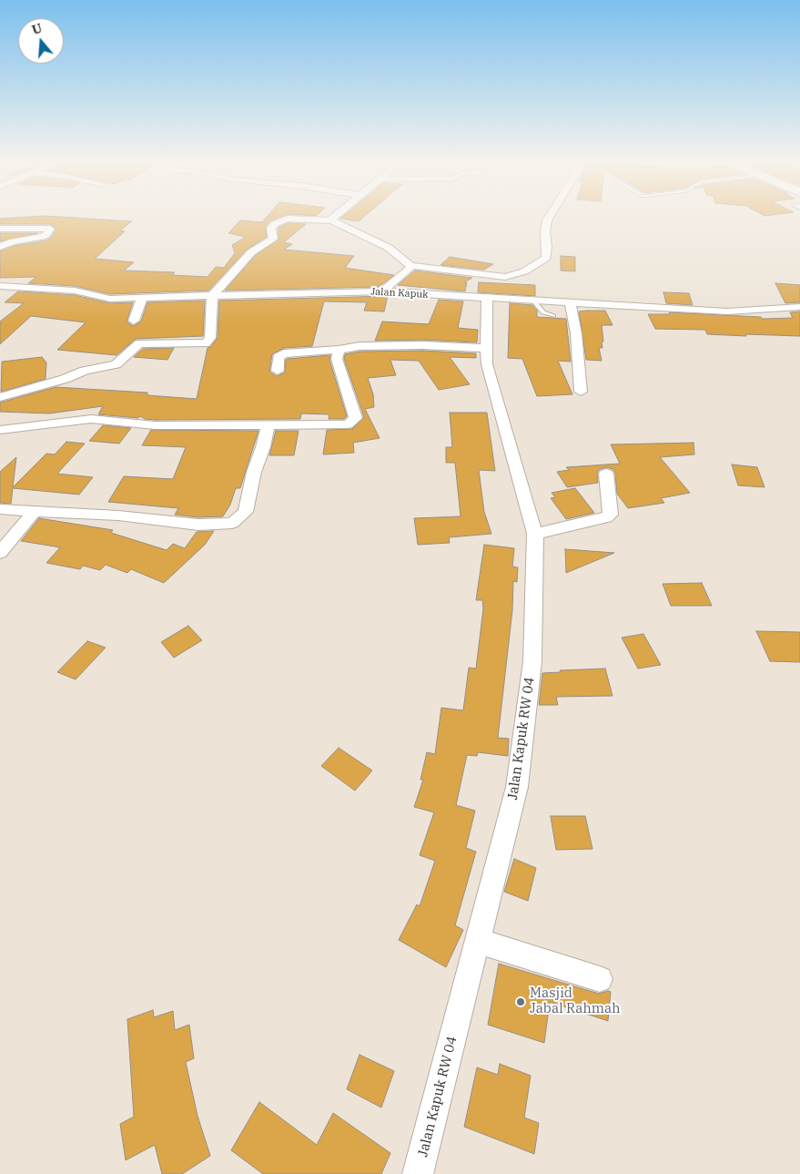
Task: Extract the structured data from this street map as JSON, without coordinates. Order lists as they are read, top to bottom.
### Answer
{
  "streets": {
    "street": ["Jalan Kapuk", "Jalan Kapuk RW 04"]
  },
  "crossings": [
    ["Jalan Kapuk", "Jalan Kapuk RW 04"]
  ],
  "places": ["Masjid Jabal Rahmah"],
  "north": "top"
}
